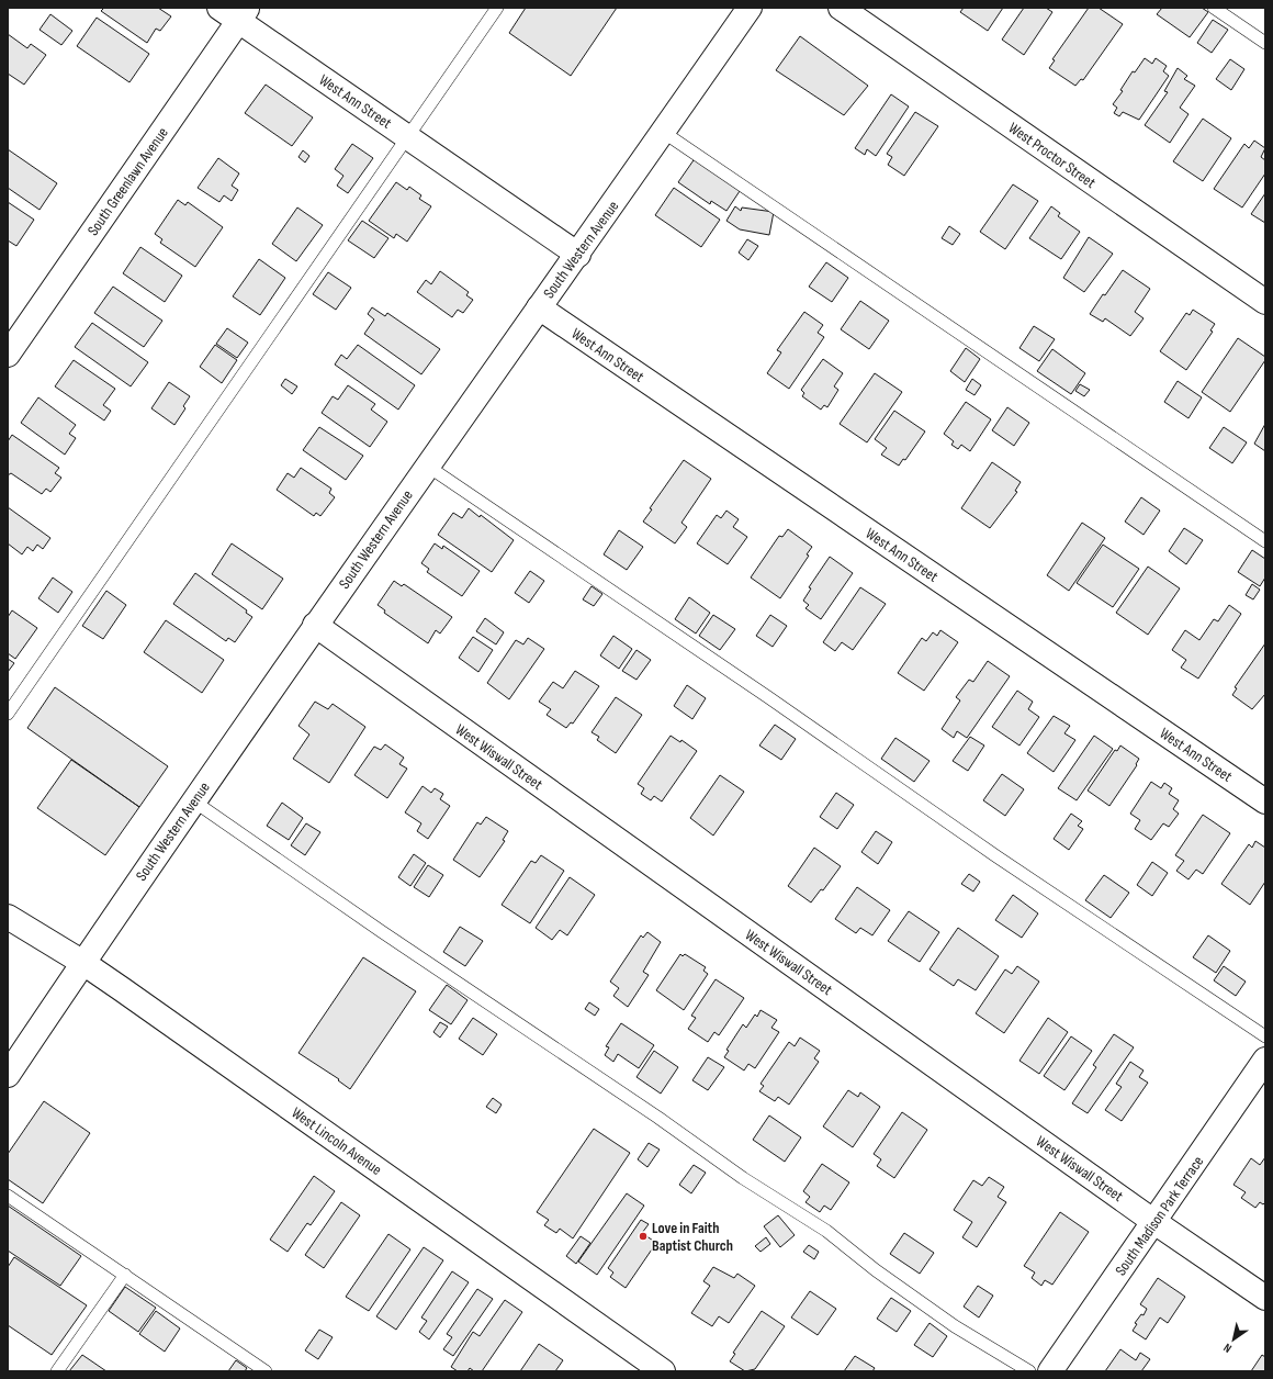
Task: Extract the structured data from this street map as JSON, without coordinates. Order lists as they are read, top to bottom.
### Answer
{
  "streets": {
    "street": [
      "West Ann Street",
      "West Proctor Street",
      "South Greenlawn Avenue",
      "South Western Avenue",
      "West Wiswall Street",
      "West Lincoln Avenue",
      "South Madison Park Terrace"
    ]
  },
  "crossings": [
    ["West Ann Street", "South Greenlawn Avenue"],
    ["West Ann Street", "South Western Avenue"],
    ["South Western Avenue", "West Wiswall Street"],
    ["South Western Avenue", "West Lincoln Avenue"],
    ["West Wiswall Street", "South Madison Park Terrace"]
  ],
  "places": ["Love in Faith Baptist Church"],
  "north": "bottom left"
}
